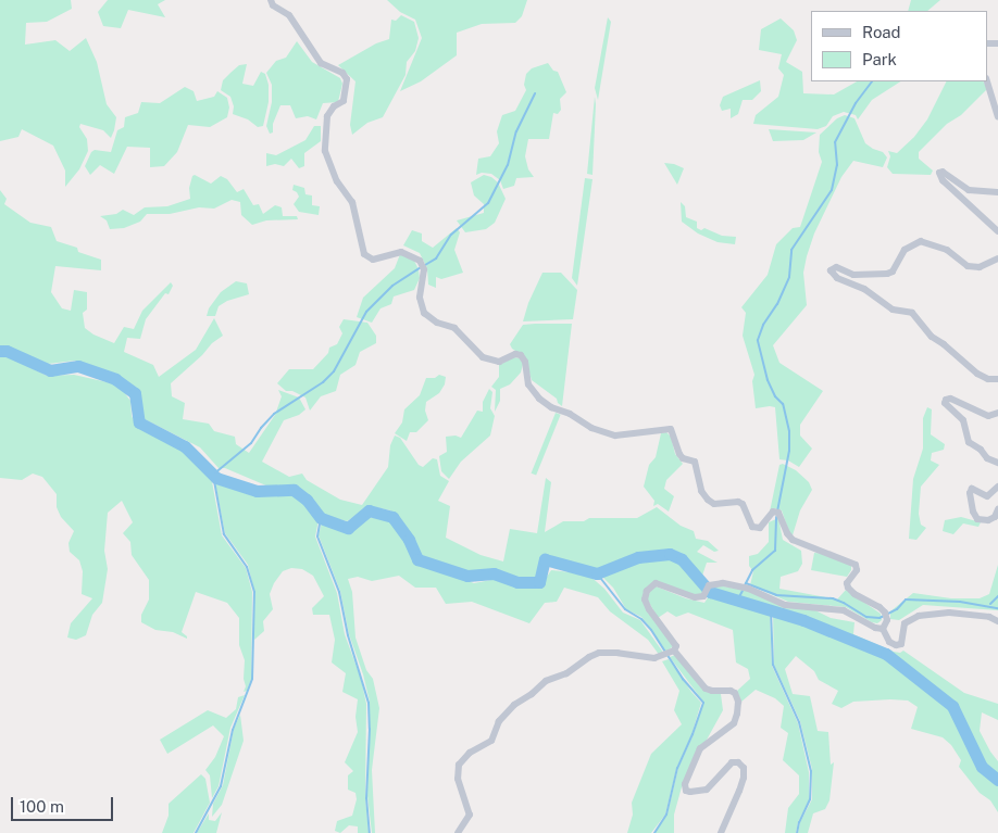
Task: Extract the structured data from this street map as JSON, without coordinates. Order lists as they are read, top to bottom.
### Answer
{
  "legend": ["Road", "Park"],
  "scale_bar": "100 m"
}
